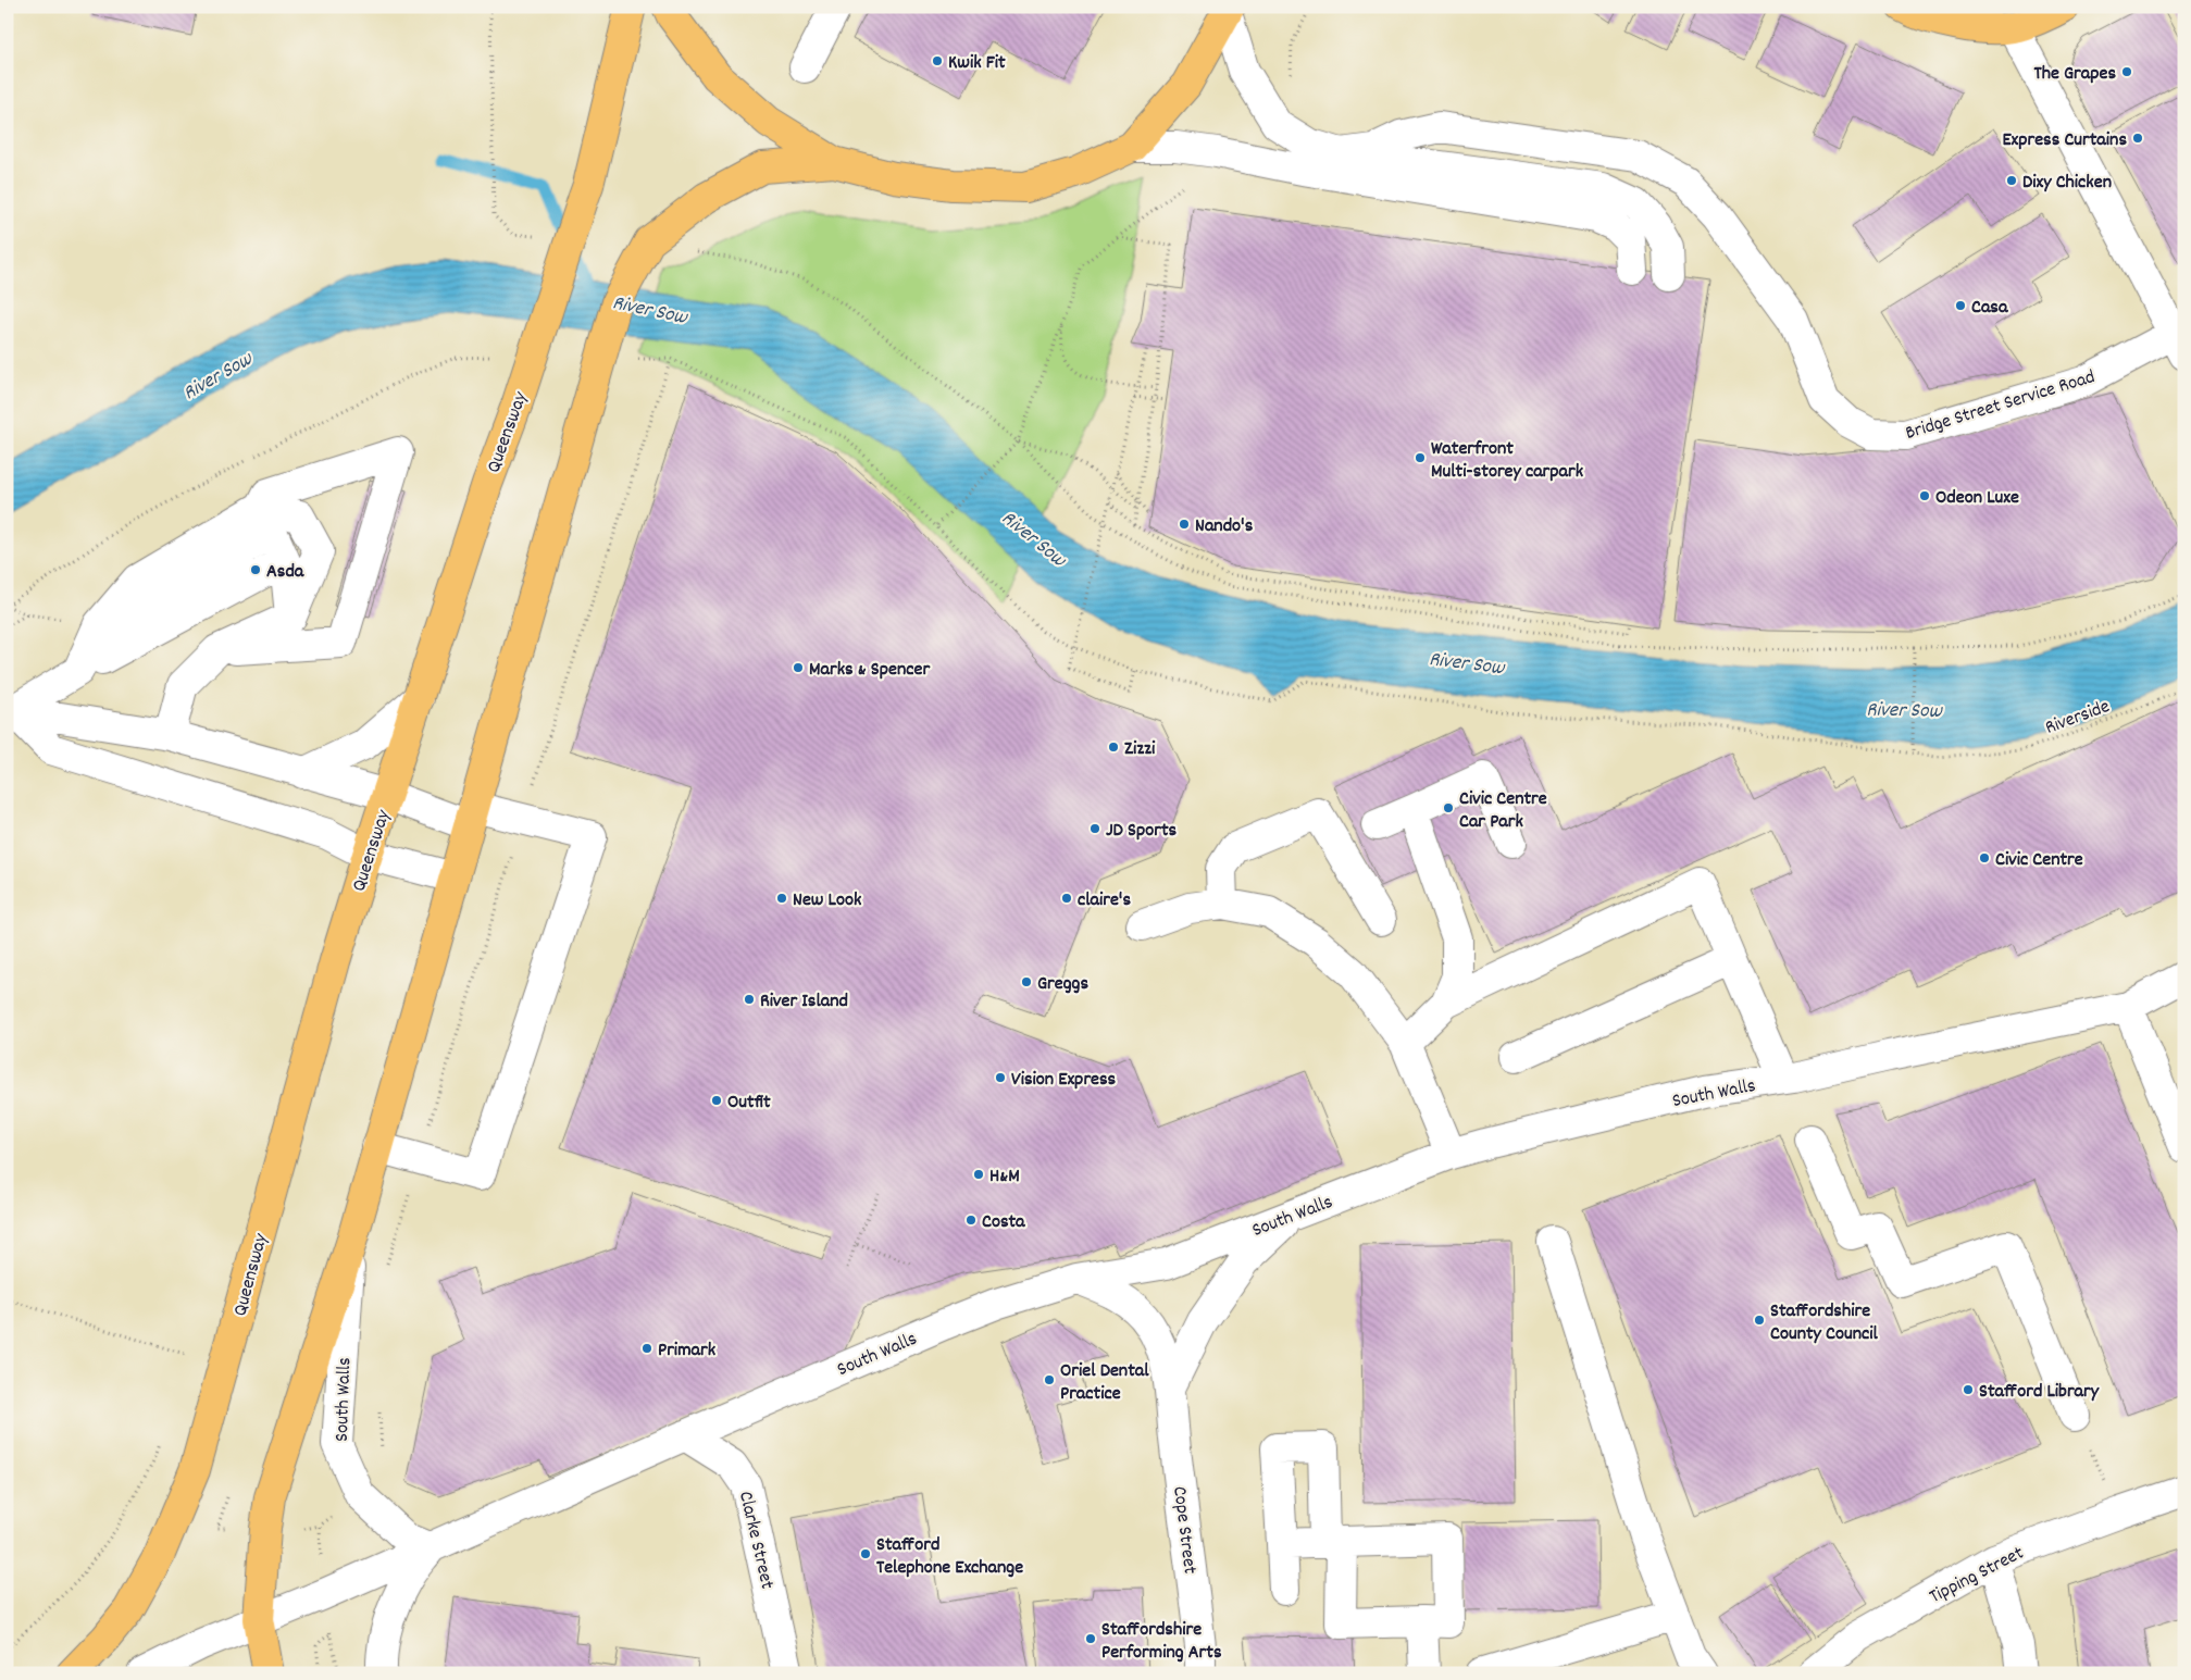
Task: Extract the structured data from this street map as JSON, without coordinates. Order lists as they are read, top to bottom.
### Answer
{
  "streets": {
    "highway": ["Queensway"],
    "street": [
      "Bridge Street Service Road",
      "South Walls",
      "Cope Street",
      "Clarke Street",
      "Tipping Street"
    ],
    "path": ["Riverside"]
  },
  "crossings": [
    ["South Walls", "Cope Street"],
    ["South Walls", "Clarke Street"]
  ],
  "water": ["River Sow"],
  "places": [
    "Kwik Fit",
    "The Grapes",
    "Express Curtains",
    "Dixy Chicken",
    "Casa",
    "Waterfront Multi-storey carpark",
    "Odeon Luxe",
    "Nando's",
    "Asda",
    "Marks & Spencer",
    "Zizzi",
    "Civic Centre Car Park",
    "JD Sports",
    "Civic Centre",
    "New Look",
    "claire's",
    "Greggs",
    "River Island",
    "Vision Express",
    "Outfit",
    "H&M",
    "Costa",
    "Staffordshire County Council",
    "Primark",
    "Oriel Dental Practice",
    "Stafford Library",
    "Stafford Telephone Exchange",
    "Staffordshire Performing Arts"
  ]
}
